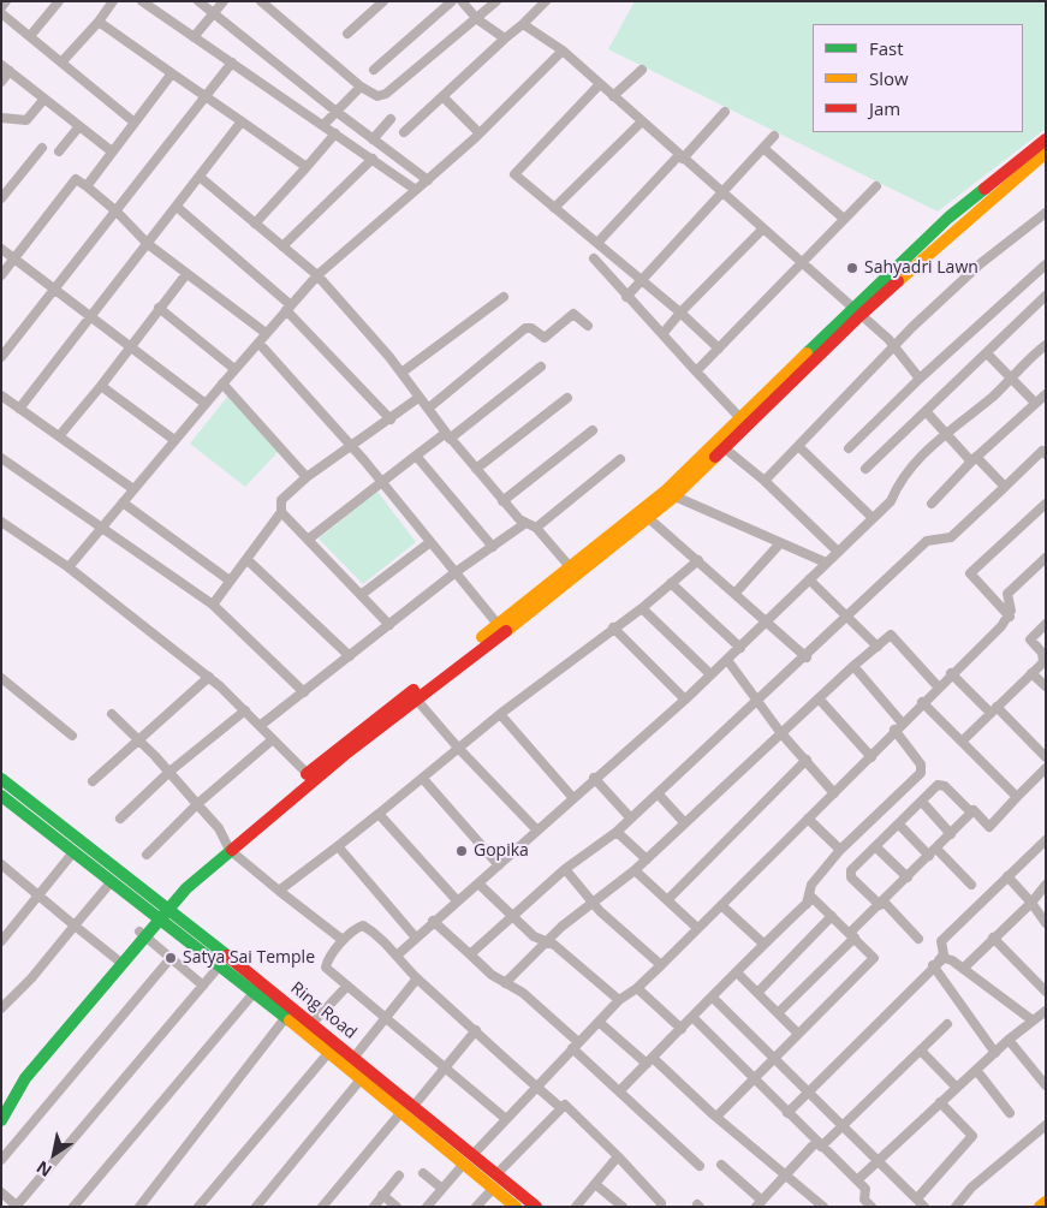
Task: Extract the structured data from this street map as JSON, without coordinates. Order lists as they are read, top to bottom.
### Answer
{
  "streets": {
    "main road": ["Ring Road"]
  },
  "places": ["Sahyadri Lawn", "Gopika", "Satya Sai Temple"],
  "legend": ["Fast", "Slow", "Jam"],
  "north": "bottom left"
}
